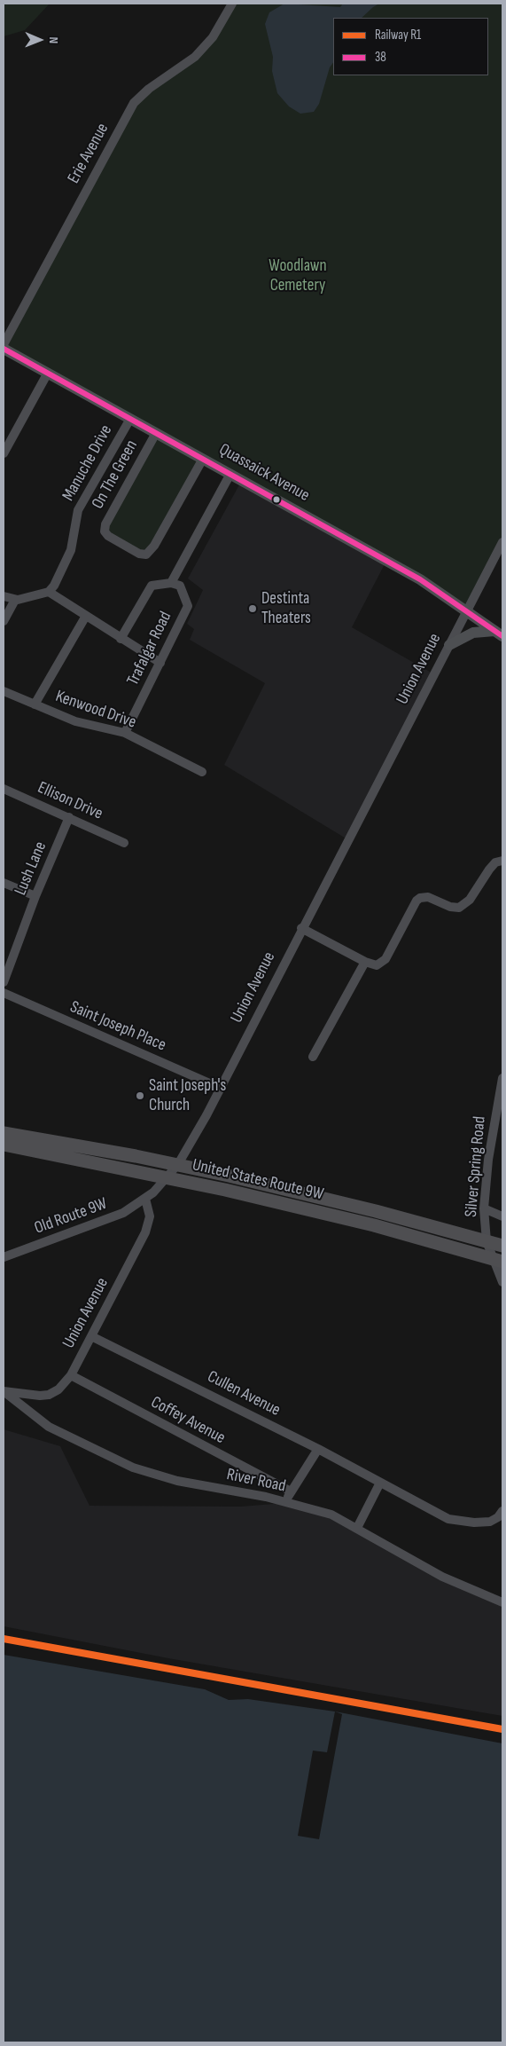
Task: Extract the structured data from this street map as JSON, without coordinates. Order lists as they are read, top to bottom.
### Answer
{
  "streets": {
    "highway": ["United States Route 9W"],
    "main road": ["Quassaick Avenue"],
    "street": [
      "Erie Avenue",
      "Manuche Drive",
      "On The Green",
      "Trafalgar Road",
      "Union Avenue",
      "Kenwood Drive",
      "Ellison Drive",
      "Lush Lane",
      "Saint Joseph Place",
      "Silver Spring Road",
      "Old Route 9W",
      "Cullen Avenue",
      "Coffey Avenue",
      "River Road"
    ]
  },
  "crossings": [
    ["Manuche Drive", "Quassaick Avenue"],
    ["Quassaick Avenue", "On The Green"],
    ["Quassaick Avenue", "Union Avenue"],
    ["Trafalgar Road", "Kenwood Drive"],
    ["Union Avenue", "Saint Joseph Place"],
    ["Union Avenue", "United States Route 9W"],
    ["Union Avenue", "Old Route 9W"],
    ["Union Avenue", "Cullen Avenue"],
    ["Union Avenue", "Coffey Avenue"],
    ["Union Avenue", "River Road"],
    ["Ellison Drive", "Lush Lane"],
    ["Silver Spring Road", "United States Route 9W"]
  ],
  "parks": ["Woodlawn Cemetery"],
  "places": ["Destinta Theaters", "Saint Joseph's Church"],
  "lines": ["transit line 38", "rail line R1"],
  "legend": ["Railway R1", "38"],
  "north": "right"
}
